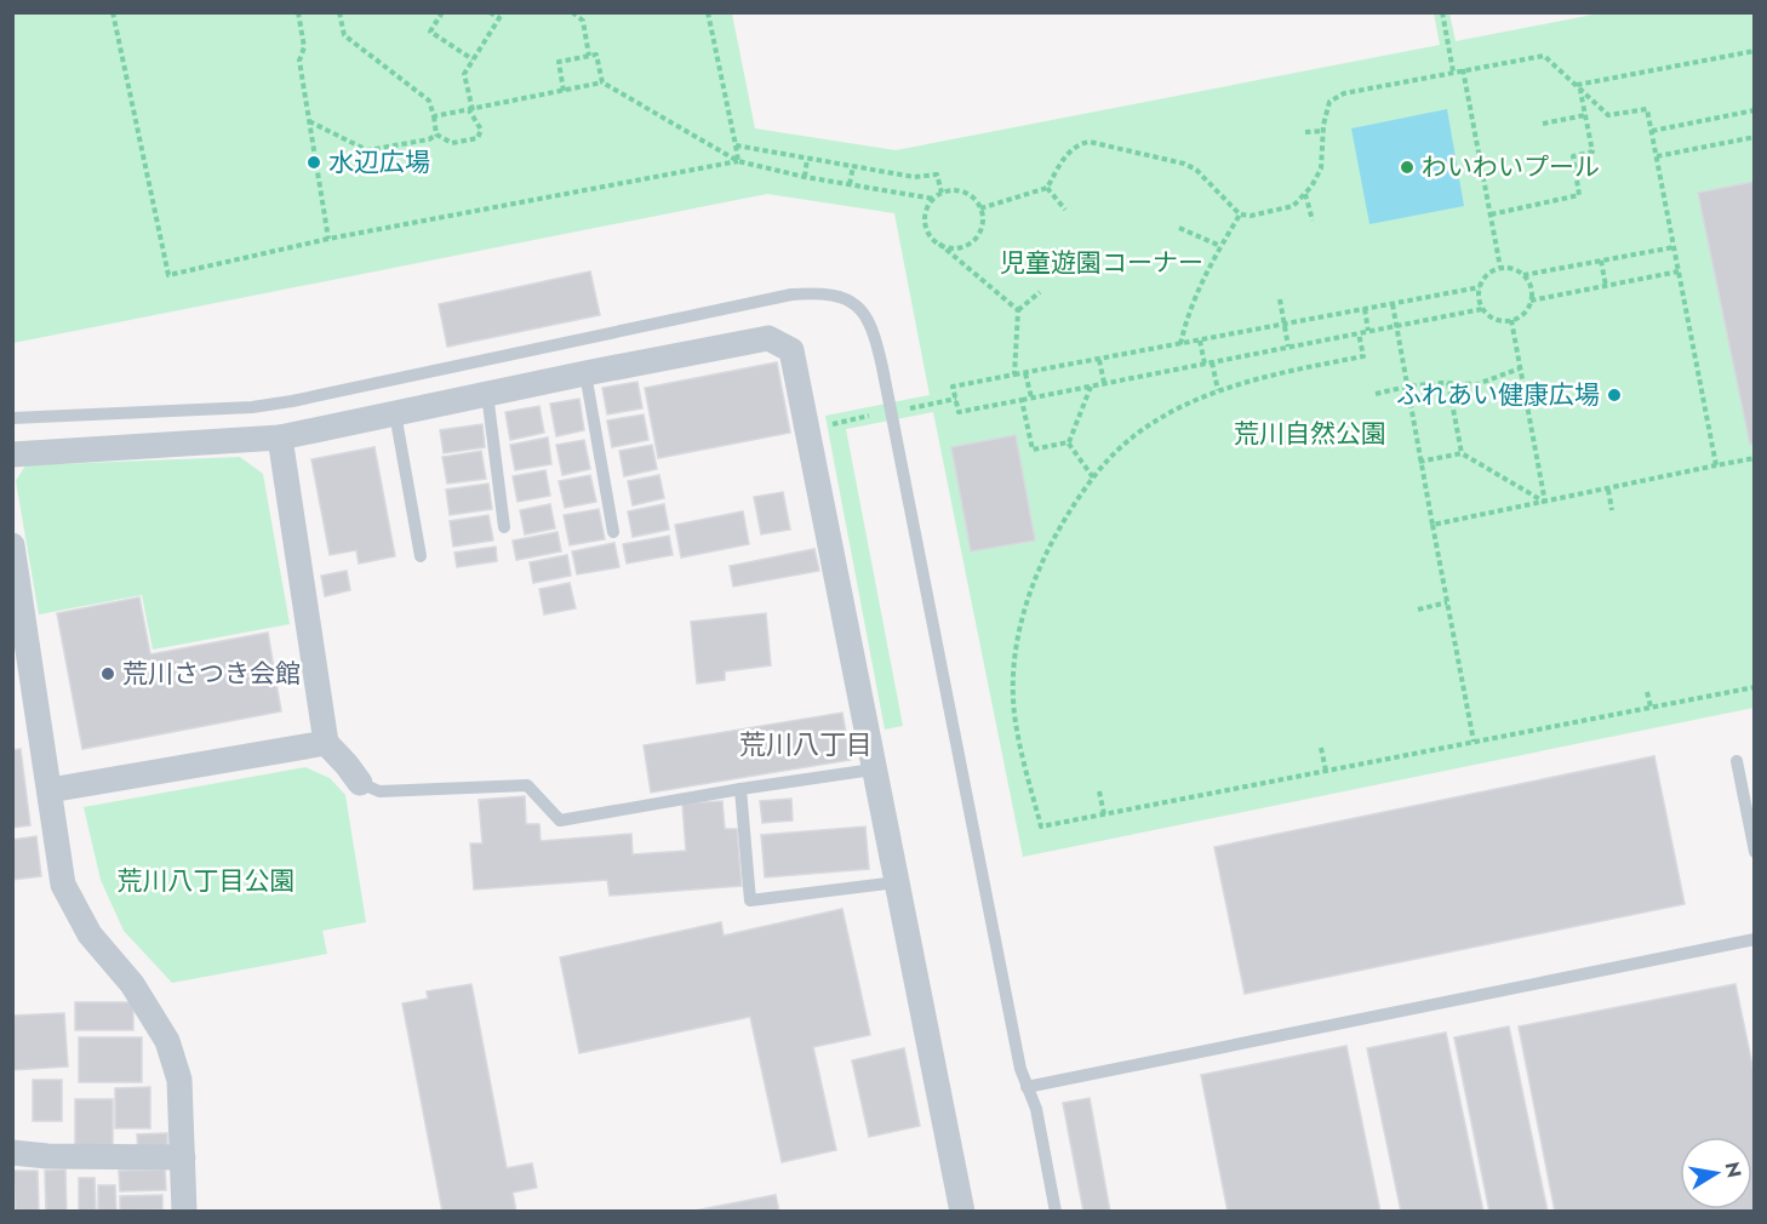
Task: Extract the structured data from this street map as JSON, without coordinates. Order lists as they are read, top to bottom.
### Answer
{
  "districts": ["荒川八丁目"],
  "parks": ["児童遊園コーナー", "荒川自然公園", "荒川八丁目公園"],
  "places": [
    "水辺広場",
    "わいわいプール",
    "ふれあい健康広場",
    "荒川さつき会館"
  ],
  "north": "right"
}
